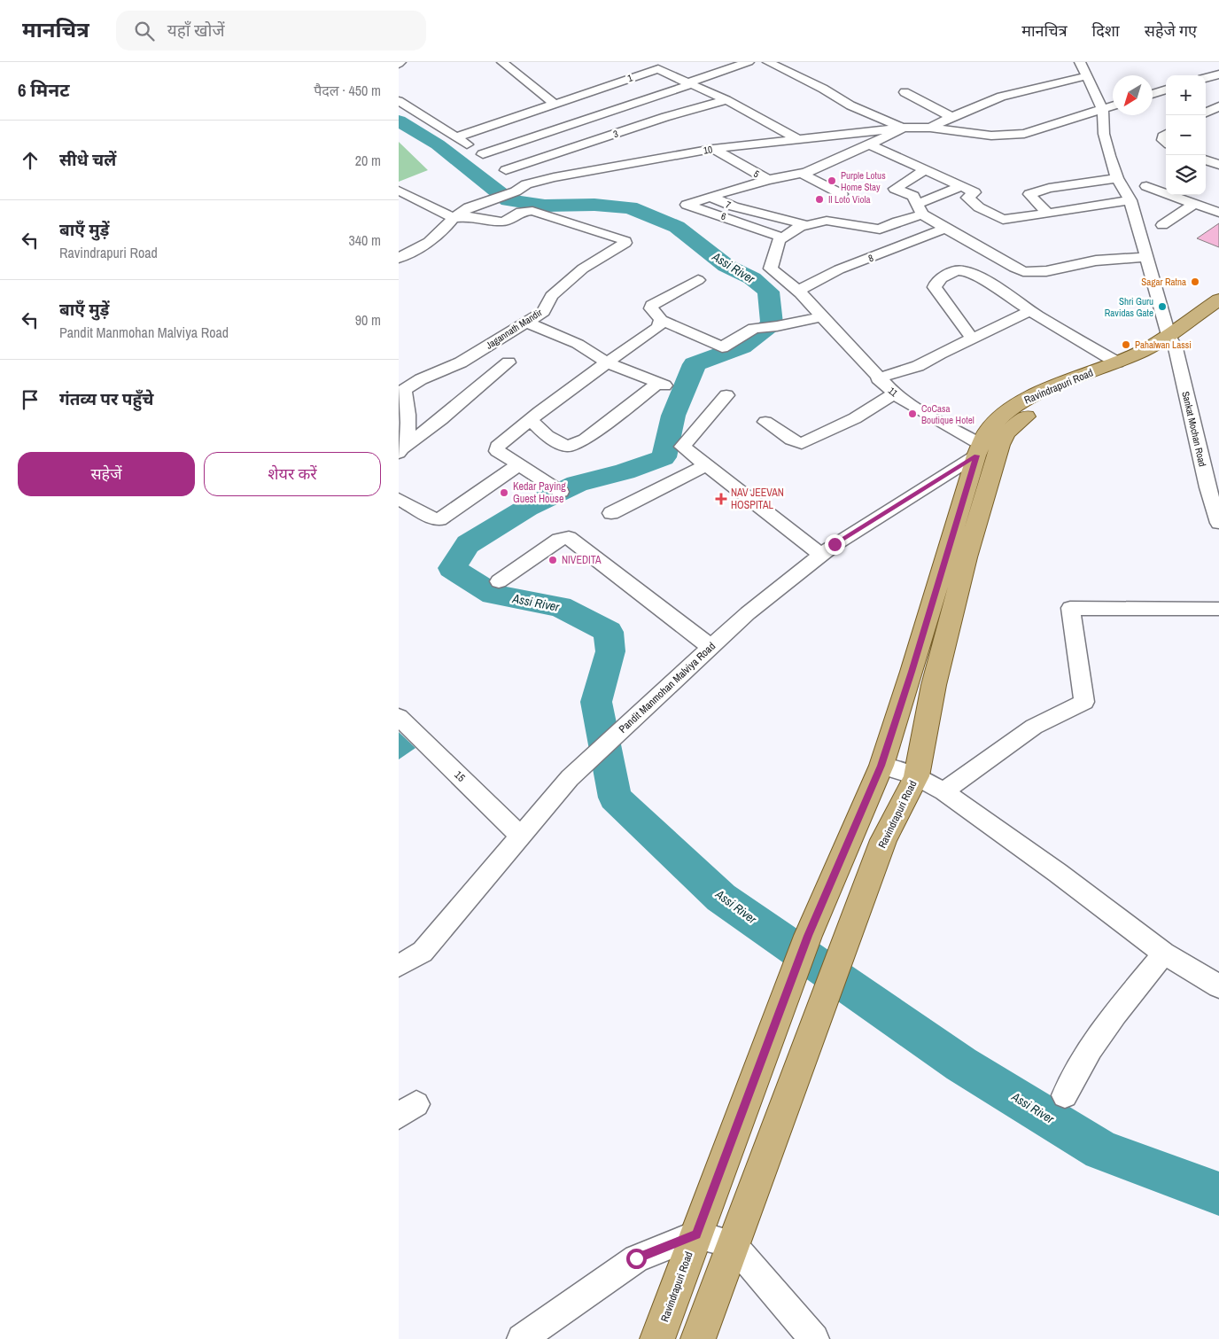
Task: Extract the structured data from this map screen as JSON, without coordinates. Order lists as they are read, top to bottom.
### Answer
{
  "streets": {
    "main road": ["Ravindrapuri Road"],
    "street": [
      "1",
      "3",
      "10",
      "5",
      "7",
      "6",
      "8",
      "Jagannath Mandir",
      "11",
      "Sankat Mochan Road",
      "Pandit Manmohan Malviya Road",
      "15"
    ]
  },
  "crossings": [
    ["10", "5"],
    ["10", "Jagannath Mandir"],
    ["10", "Sankat Mochan Road"],
    ["5", "7"],
    ["7", "6"],
    ["6", "11"],
    ["8", "11"],
    ["Ravindrapuri Road", "11"],
    ["Ravindrapuri Road", "Sankat Mochan Road"],
    ["Ravindrapuri Road", "Pandit Manmohan Malviya Road"],
    ["11", "Pandit Manmohan Malviya Road"],
    ["Pandit Manmohan Malviya Road", "15"]
  ],
  "water": ["Assi River"],
  "places": {
    "other": [
      "Purple Lotus Home Stay",
      "Il Loto Viola",
      "Sagar Ratna",
      "Shri Guru Ravidas Gate",
      "Pahalwan Lassi",
      "CoCasa Boutique Hotel",
      "Kedar Paying Guest House",
      "NIVEDITA"
    ],
    "health": ["NAV JEEVAN HOSPITAL"]
  },
  "north": "bottom left",
  "page": {
    "header": "मानचित्र",
    "search": "यहाँ खोजें",
    "nav": ["मानचित्र", "दिशा", "सहेजे गए"],
    "heading": ["6 मिनट", "पैदल · 450 m"],
    "map_buttons": ["+", "−"],
    "list": [
      ["सीधे चलें", "20 m"],
      ["बाएँ मुड़ें", "Ravindrapuri Road", "340 m"],
      ["बाएँ मुड़ें", "Pandit Manmohan Malviya Road", "90 m"],
      "गंतव्य पर पहुँचे"
    ],
    "buttons": ["सहेजें", "शेयर करें"]
  }
}
